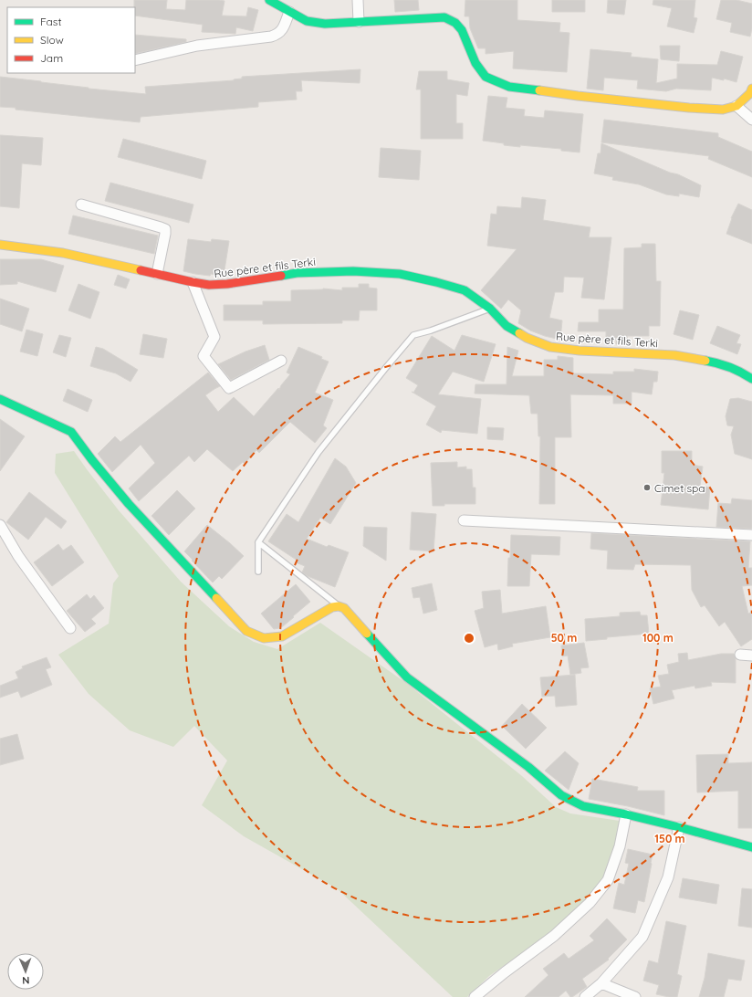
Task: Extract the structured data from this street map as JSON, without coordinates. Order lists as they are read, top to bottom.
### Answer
{
  "streets": {
    "street": ["Rue père et fils Terki"]
  },
  "places": ["Cimet spa"],
  "legend": ["Fast", "Slow", "Jam"],
  "north": "bottom",
  "rings": ["50 m", "100 m", "150 m"]
}
